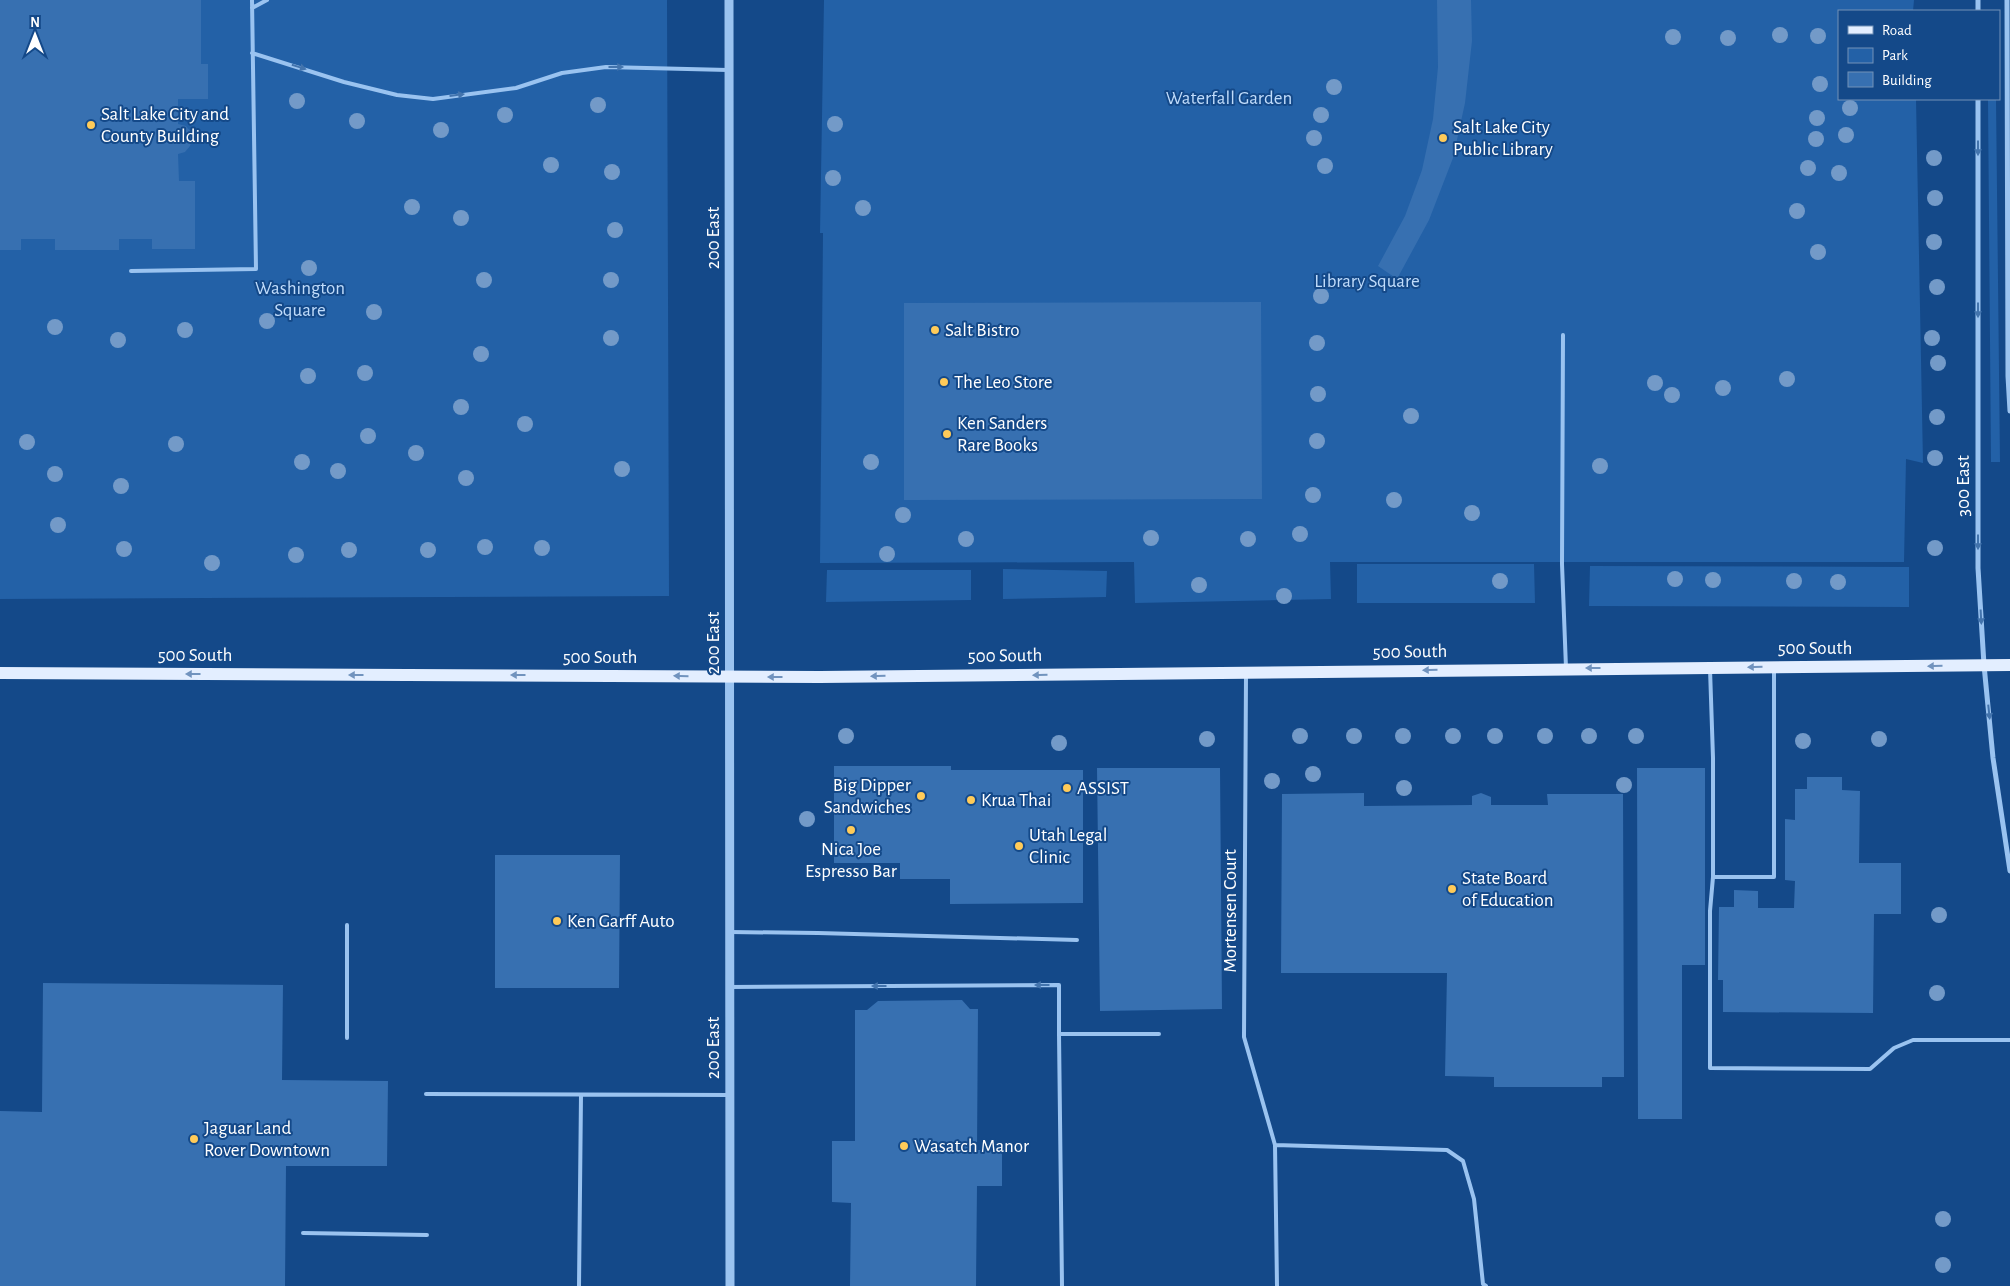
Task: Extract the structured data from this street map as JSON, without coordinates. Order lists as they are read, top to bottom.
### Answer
{
  "streets": {
    "main road": ["500 South"],
    "street": ["200 East", "300 East"],
    "lane": ["Mortensen Court"]
  },
  "crossings": [
    ["200 East", "500 South"],
    ["300 East", "500 South"],
    ["500 South", "Mortensen Court"]
  ],
  "one_way": ["500 South"],
  "parks": ["Waterfall Garden", "Library Square", "Washington Square"],
  "places": [
    "Salt Lake City and County Building",
    "Salt Lake City Public Library",
    "Salt Bistro",
    "The Leo Store",
    "Ken Sanders Rare Books",
    "ASSIST",
    "Big Dipper Sandwiches",
    "Krua Thai",
    "Nica Joe Espresso Bar",
    "Utah Legal Clinic",
    "State Board of Education",
    "Ken Garff Auto",
    "Jaguar Land Rover Downtown",
    "Wasatch Manor"
  ],
  "legend": ["Road", "Park", "Building"],
  "north": "top"
}
